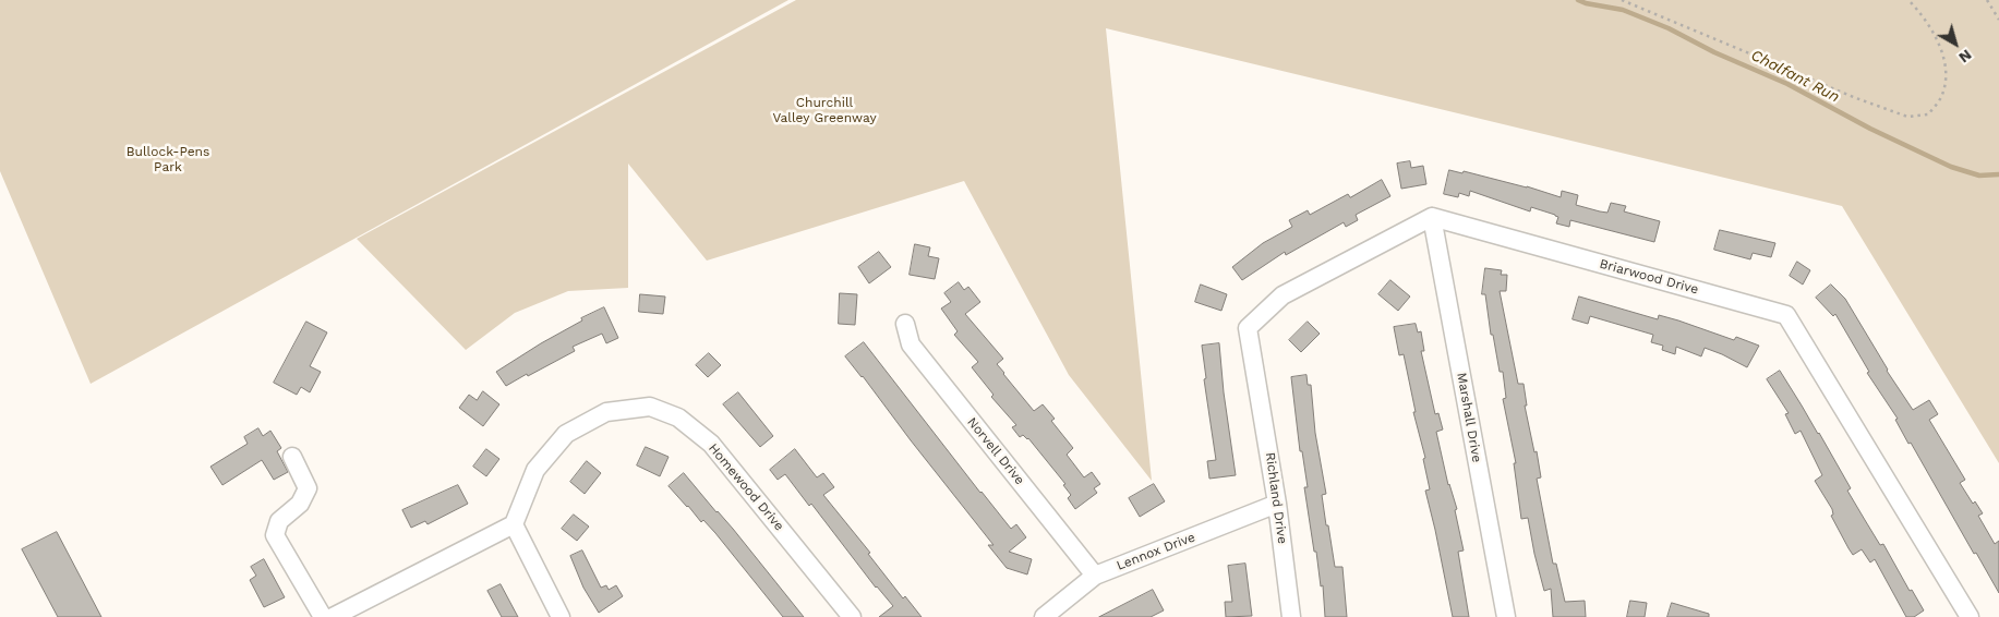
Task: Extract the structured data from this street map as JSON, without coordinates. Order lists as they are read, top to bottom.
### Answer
{
  "streets": {
    "street": [
      "Briarwood Drive",
      "Marshall Drive",
      "Norvell Drive",
      "Homewood Drive",
      "Richland Drive",
      "Lennox Drive"
    ]
  },
  "crossings": [
    ["Briarwood Drive", "Marshall Drive"],
    ["Briarwood Drive", "Richland Drive"],
    ["Marshall Drive", "Richland Drive"],
    ["Norvell Drive", "Lennox Drive"],
    ["Richland Drive", "Lennox Drive"]
  ],
  "water": ["Chalfant Run"],
  "parks": ["Churchill Valley Greenway", "Bullock-Pens Park"],
  "north": "bottom right"
}
